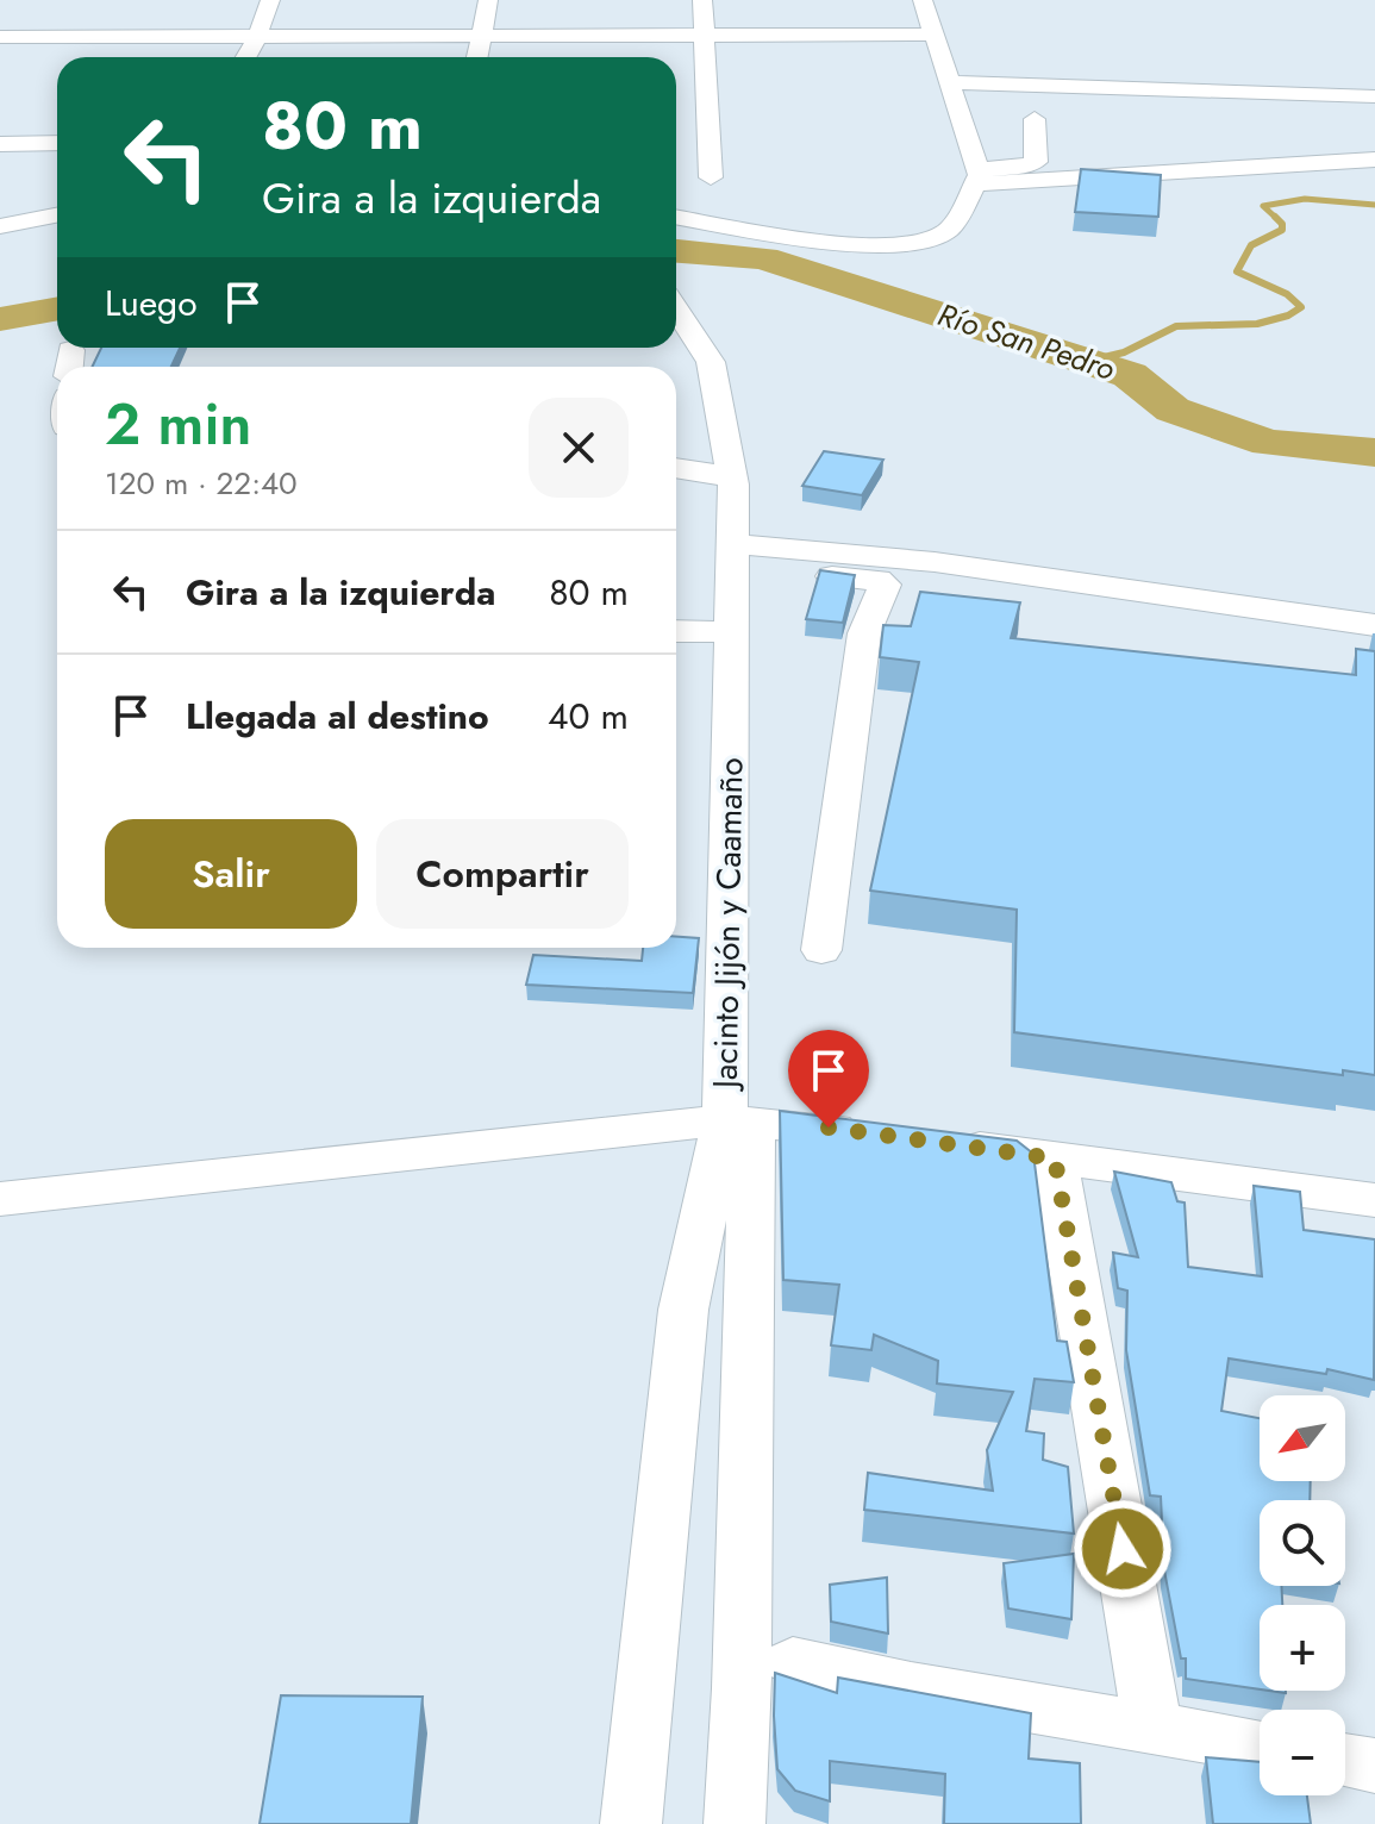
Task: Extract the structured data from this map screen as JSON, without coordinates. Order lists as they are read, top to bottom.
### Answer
{
  "streets": {
    "street": ["Jacinto Jijón y Caamaño"]
  },
  "water": ["Río San Pedro"],
  "north": "bottom left",
  "page": {
    "turn": ["80 m", "Gira a la izquierda"],
    "then": "Luego",
    "heading": ["2 min", "120 m · 22:40"],
    "list": [
      {
        "name": "Gira a la izquierda",
        "value": "80 m"
      },
      {
        "name": "Llegada al destino",
        "value": "40 m"
      }
    ],
    "buttons": ["Salir", "Compartir"],
    "map_buttons": ["+", "−"]
  }
}
